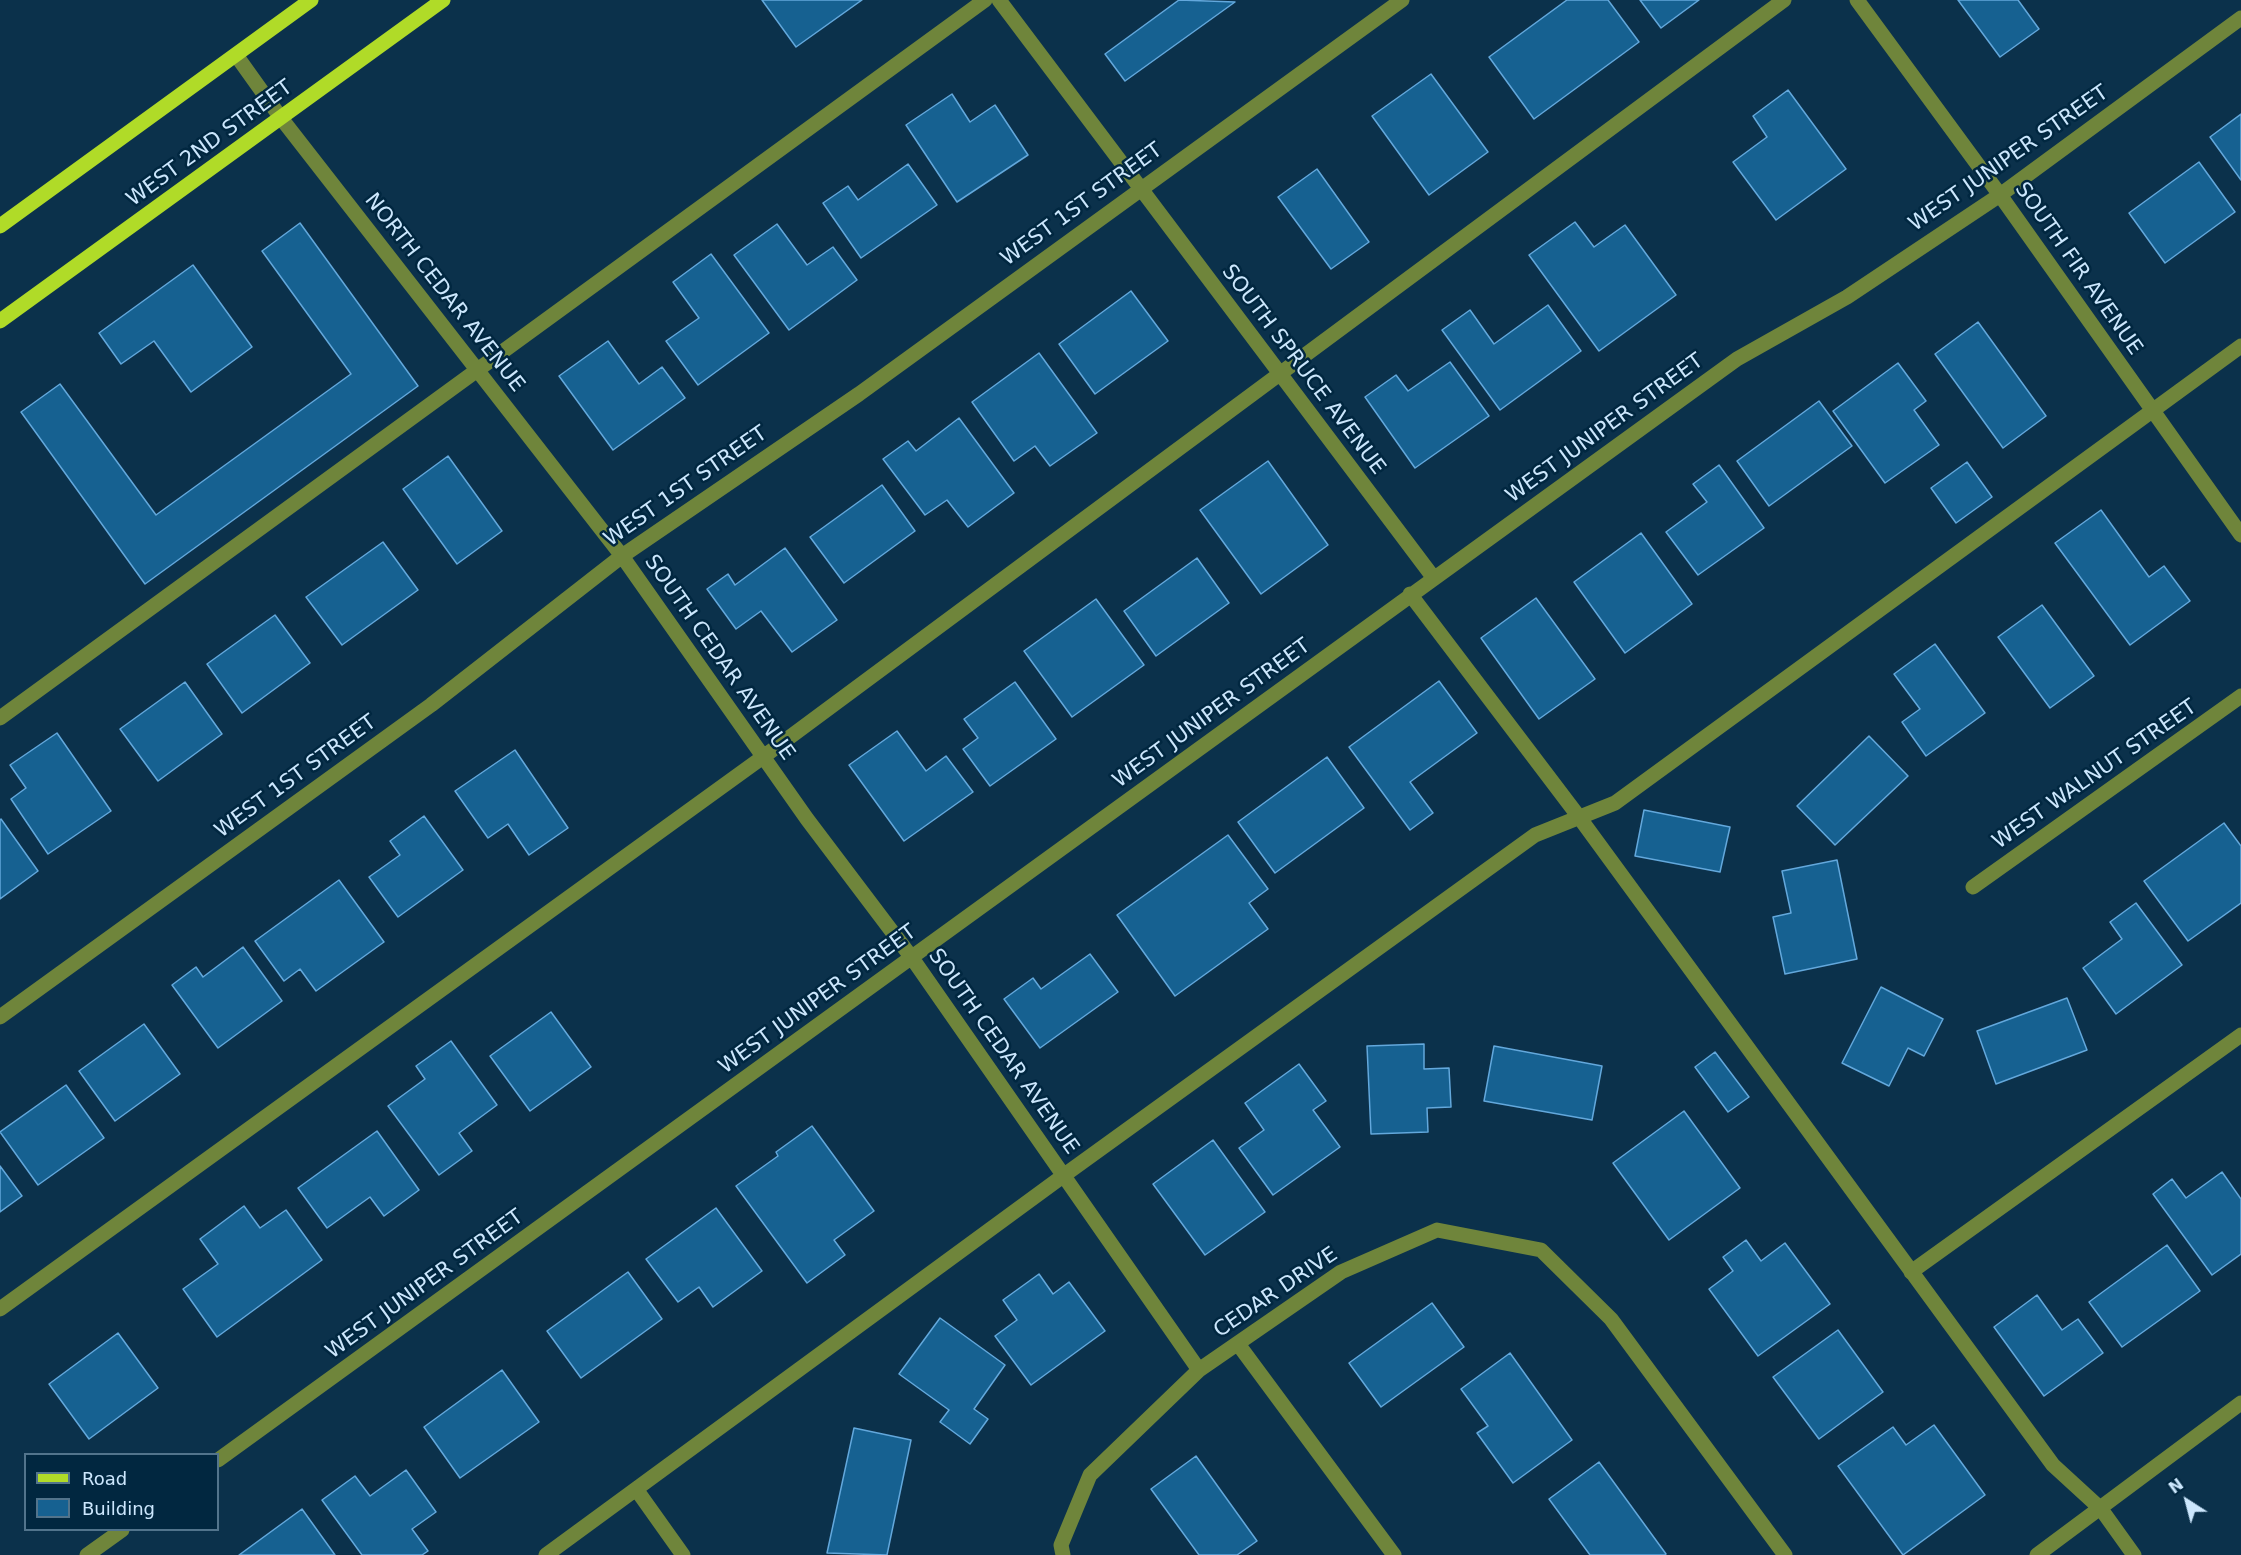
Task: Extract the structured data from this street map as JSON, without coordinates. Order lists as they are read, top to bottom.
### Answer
{
  "streets": {
    "main road": ["WEST 2ND STREET"],
    "street": [
      "WEST JUNIPER STREET",
      "WEST 1ST STREET",
      "SOUTH FIR AVENUE",
      "NORTH CEDAR AVENUE",
      "SOUTH SPRUCE AVENUE",
      "SOUTH CEDAR AVENUE",
      "WEST WALNUT STREET",
      "CEDAR DRIVE"
    ]
  },
  "crossings": [
    ["WEST 2ND STREET", "NORTH CEDAR AVENUE"],
    ["WEST JUNIPER STREET", "SOUTH FIR AVENUE"],
    ["WEST JUNIPER STREET", "SOUTH SPRUCE AVENUE"],
    ["WEST JUNIPER STREET", "SOUTH CEDAR AVENUE"],
    ["WEST 1ST STREET", "NORTH CEDAR AVENUE"],
    ["WEST 1ST STREET", "SOUTH SPRUCE AVENUE"],
    ["WEST 1ST STREET", "SOUTH CEDAR AVENUE"],
    ["NORTH CEDAR AVENUE", "SOUTH CEDAR AVENUE"],
    ["SOUTH CEDAR AVENUE", "CEDAR DRIVE"]
  ],
  "legend": ["Road", "Building"],
  "north": "top left"
}
